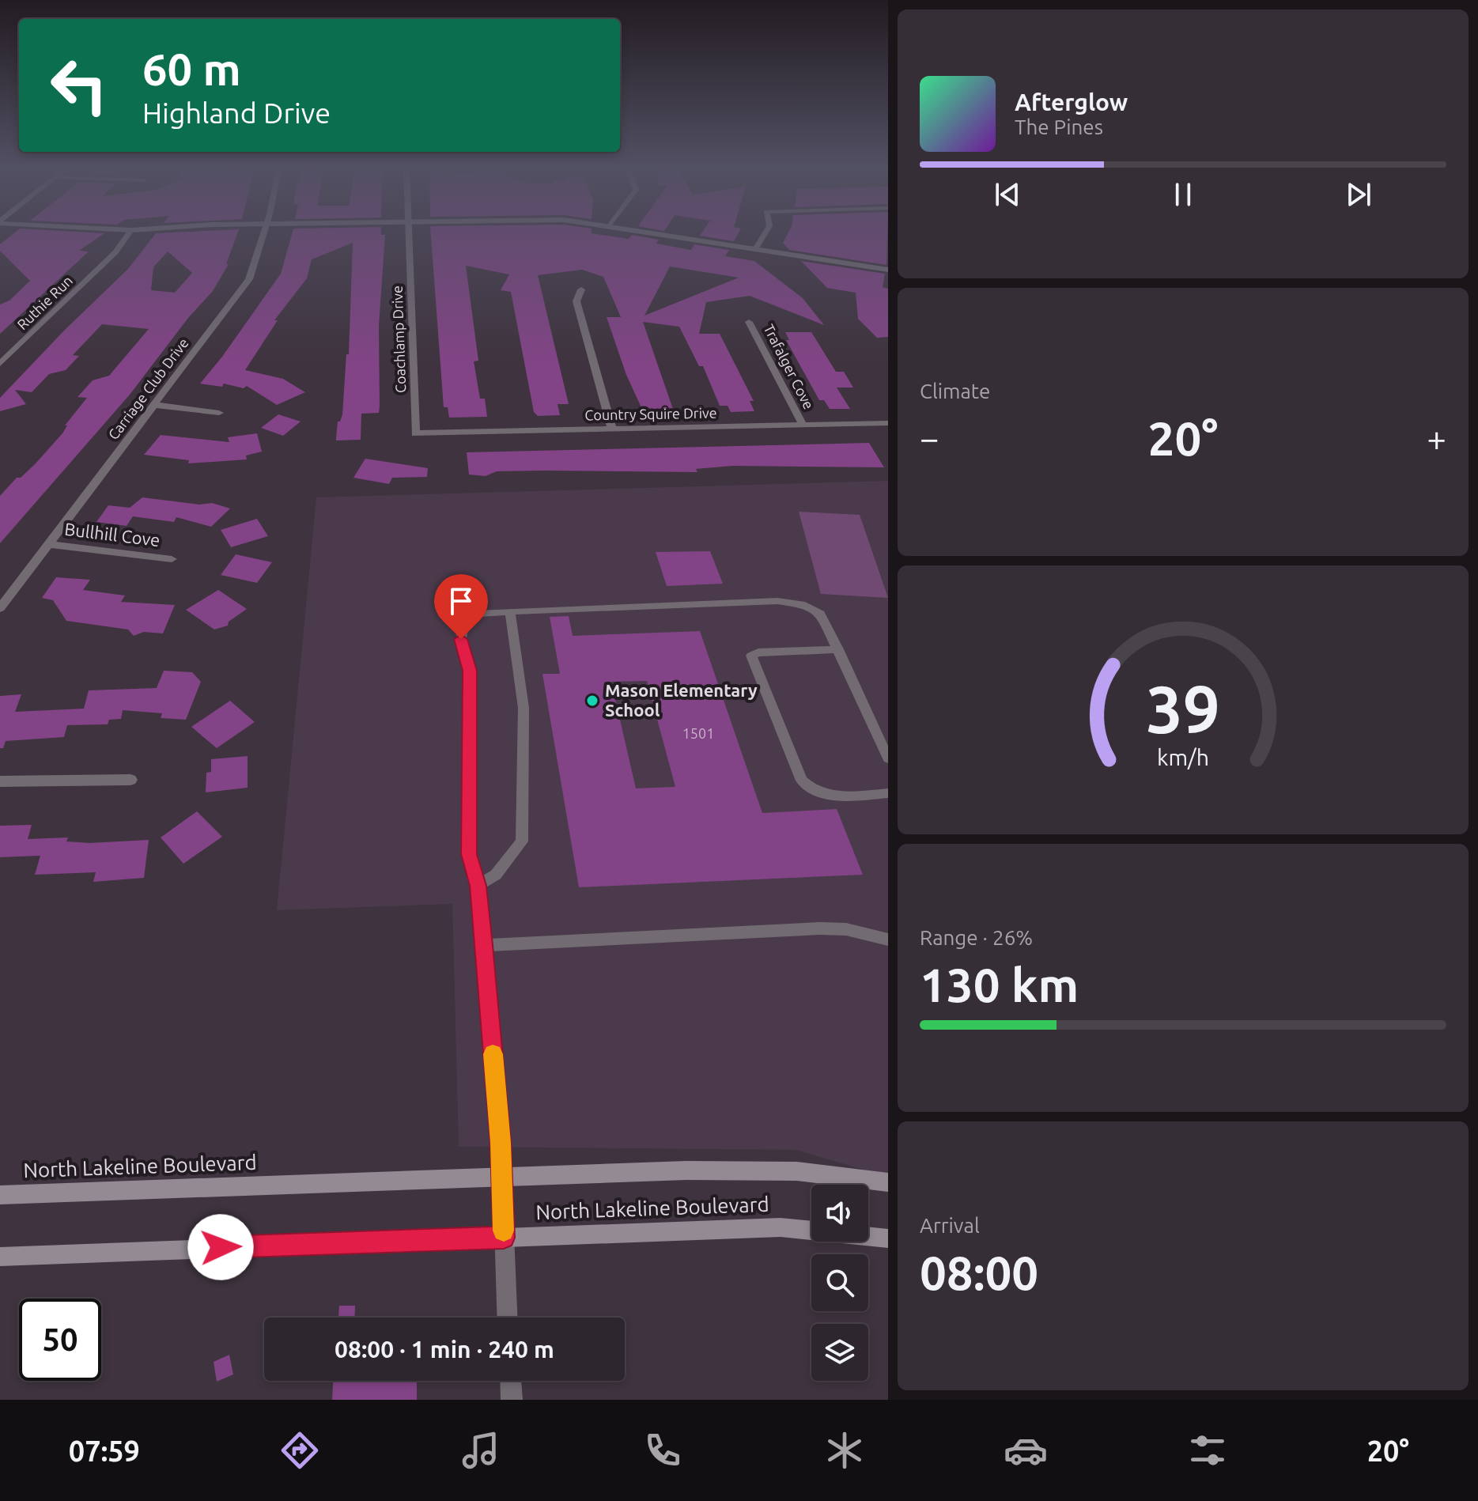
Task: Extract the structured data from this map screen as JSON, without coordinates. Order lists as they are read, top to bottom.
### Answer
{
  "streets": {
    "main road": ["North Lakeline Boulevard"],
    "street": [
      "Ruthie Run",
      "Coachlamp Drive",
      "Trafalger Cove",
      "Carriage Club Drive",
      "Country Squire Drive",
      "Bullhill Cove"
    ]
  },
  "crossings": [
    ["Coachlamp Drive", "Country Squire Drive"],
    ["Trafalger Cove", "Country Squire Drive"],
    ["Carriage Club Drive", "Bullhill Cove"]
  ],
  "places": ["Mason Elementary School"],
  "house_numbers": ["1501"],
  "page": {
    "turn": ["60 m", "Highland Drive"],
    "song": ["Afterglow", "The Pines"],
    "tile": [
      "Climate",
      ["Range · 26%", "130 km"],
      ["Arrival", "08:00"]
    ],
    "heat": ["−", "20°", "+"],
    "limit": "50",
    "trip": "08:00 · 1 min · 240 m",
    "tabs": ["07:59", "20°"],
    "gauge": ["39", "km/h"]
  }
}
